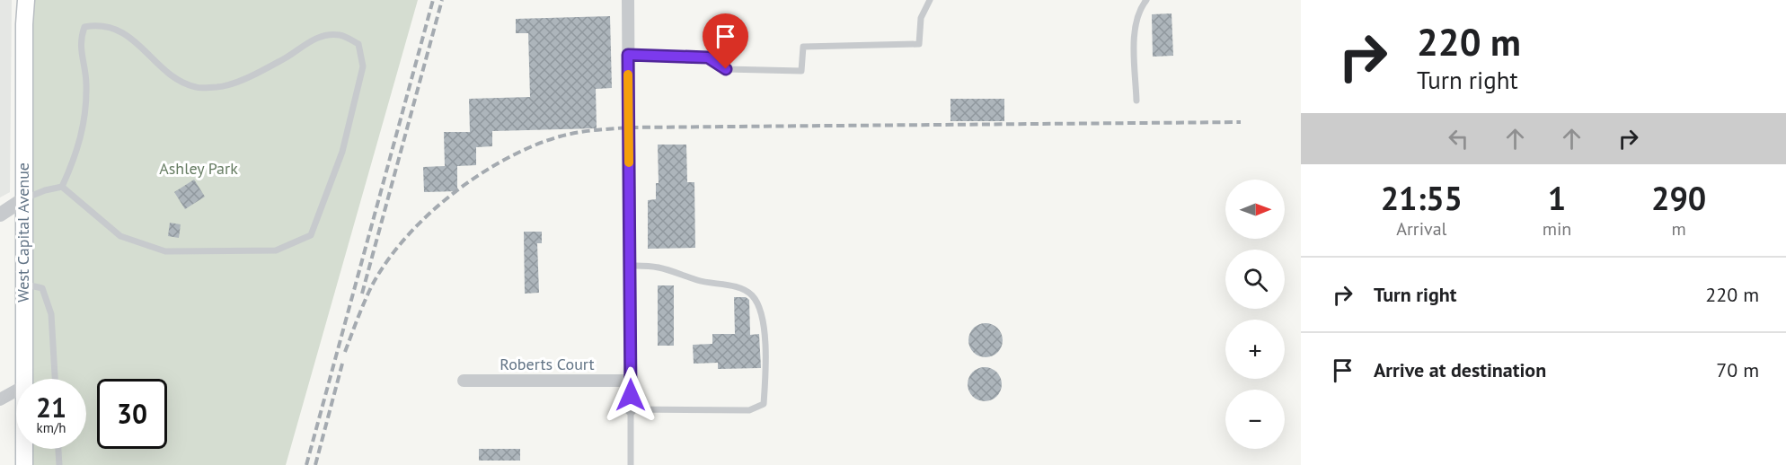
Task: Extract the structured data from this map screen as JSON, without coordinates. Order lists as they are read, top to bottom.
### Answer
{
  "streets": {
    "main road": ["West Capital Avenue"],
    "street": ["Roberts Court"]
  },
  "parks": ["Ashley Park"],
  "north": "right",
  "page": {
    "turn": ["220 m", "Turn right"],
    "eta": [
      "21:55",
      "Arrival",
      "1",
      "min",
      "290",
      "m"
    ],
    "map_buttons": ["+", "−"],
    "list": [
      {
        "name": "Turn right",
        "value": "220 m"
      },
      {
        "name": "Arrive at destination",
        "value": "70 m"
      }
    ],
    "speed": "21 km/h",
    "limit": "30"
  }
}
